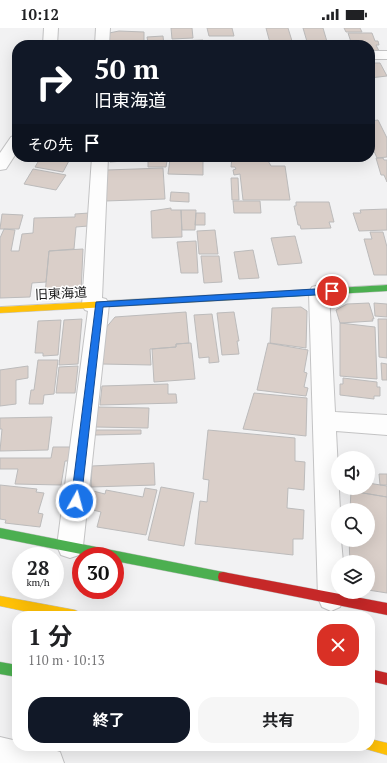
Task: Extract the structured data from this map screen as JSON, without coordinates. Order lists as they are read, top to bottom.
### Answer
{
  "streets": {
    "main road": ["旧東海道"]
  },
  "page": {
    "status": "10:12",
    "turn": ["50 m", "旧東海道"],
    "then": "その先",
    "speed": "28 km/h",
    "limit": "30",
    "heading": ["1 分", "110 m · 10:13"],
    "buttons": ["終了", "共有"]
  }
}
